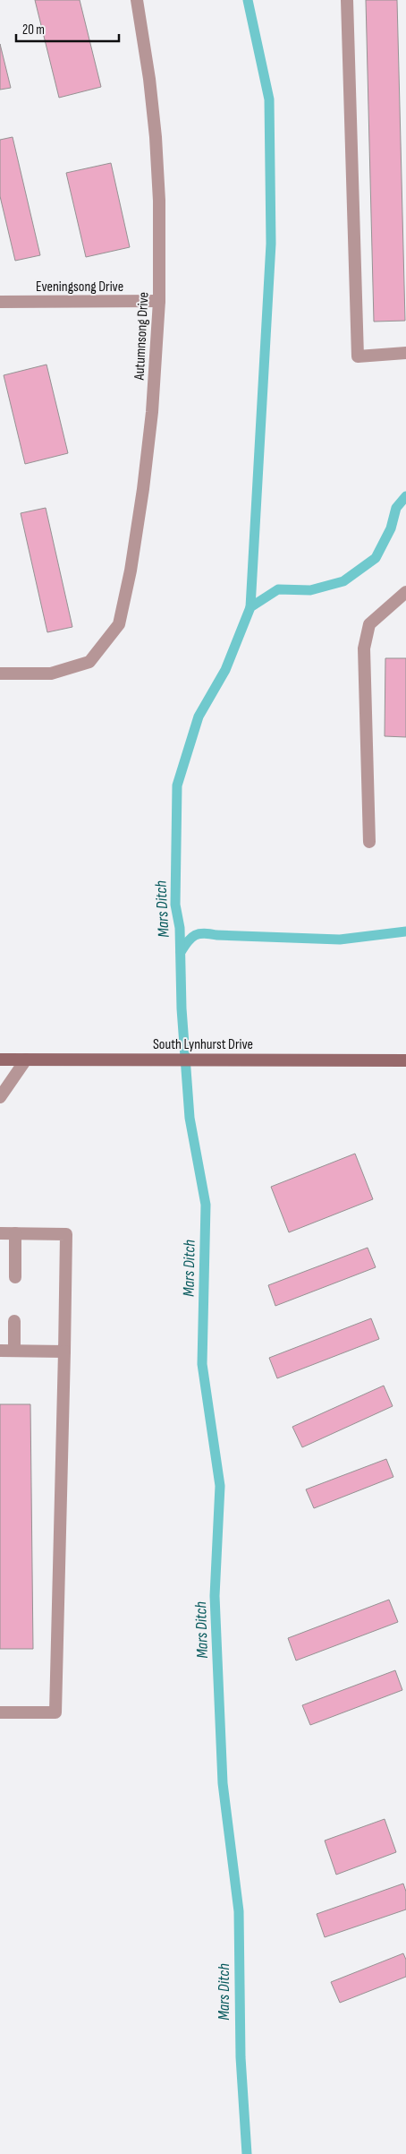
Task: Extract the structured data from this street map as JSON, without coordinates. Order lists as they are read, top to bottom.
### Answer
{
  "streets": {
    "main road": ["South Lynhurst Drive"],
    "street": ["Eveningsong Drive", "Autumnsong Drive"]
  },
  "crossings": [
    ["Eveningsong Drive", "Autumnsong Drive"]
  ],
  "water": ["Mars Ditch"],
  "scale_bar": "20 m"
}
